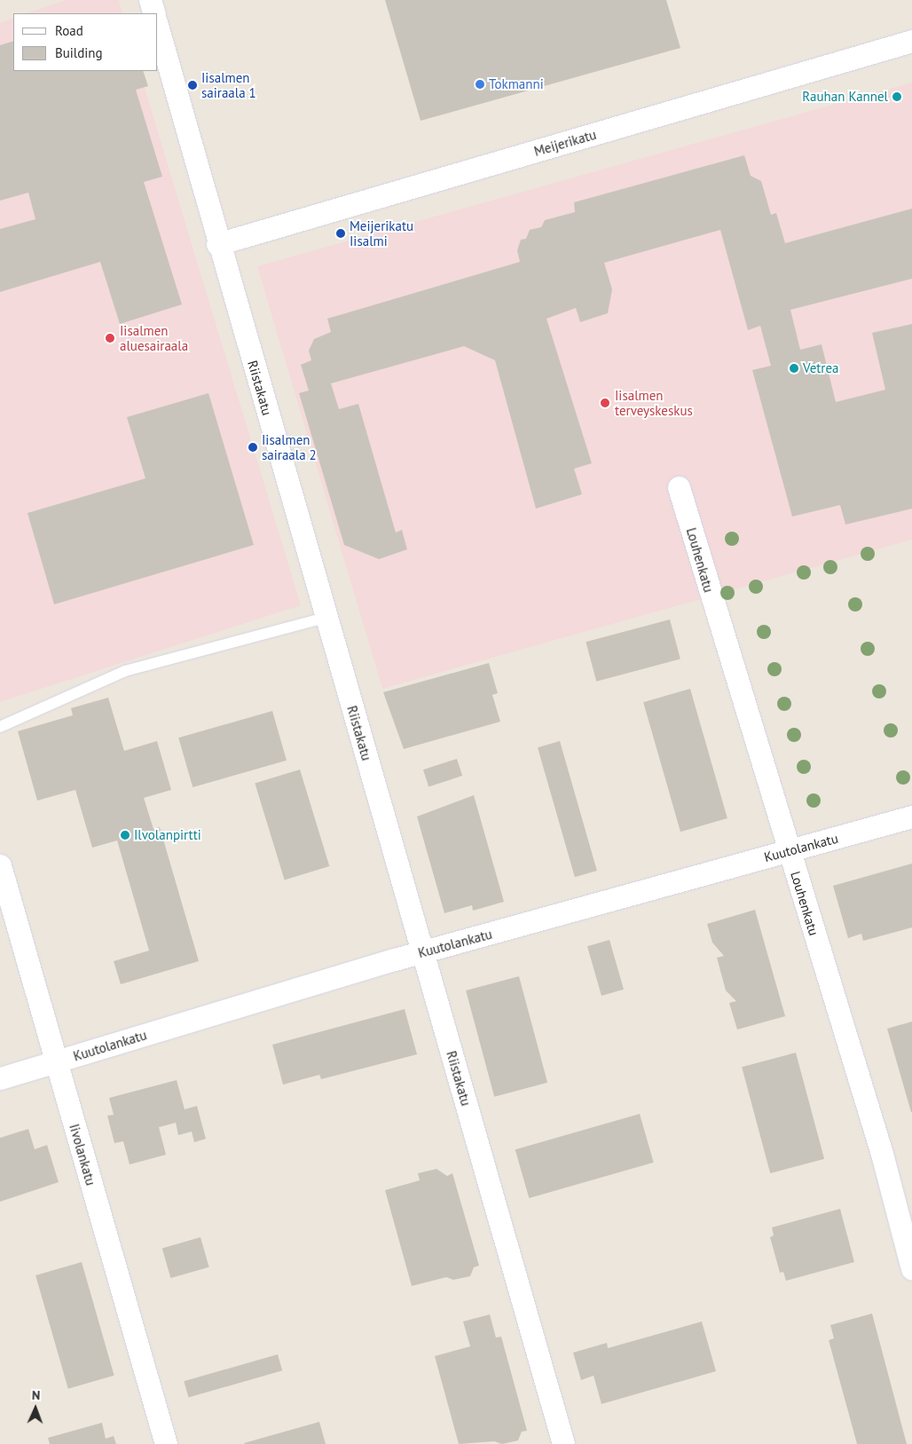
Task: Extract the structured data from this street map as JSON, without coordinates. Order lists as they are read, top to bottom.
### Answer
{
  "streets": {
    "street": [
      "Meijerikatu",
      "Riistakatu",
      "Louhenkatu",
      "Kuutolankatu",
      "Iivolankatu"
    ]
  },
  "crossings": [
    ["Meijerikatu", "Riistakatu"],
    ["Riistakatu", "Kuutolankatu"],
    ["Louhenkatu", "Kuutolankatu"],
    ["Kuutolankatu", "Iivolankatu"]
  ],
  "places": [
    "Tokmanni",
    "Iisalmen sairaala 1",
    "Rauhan Kannel",
    "Meijerikatu Iisalmi",
    "Iisalmen aluesairaala",
    "Vetrea",
    "Iisalmen terveyskeskus",
    "Iisalmen sairaala 2",
    "Ilvolanpirtti"
  ],
  "legend": ["Road", "Building"],
  "north": "top"
}
